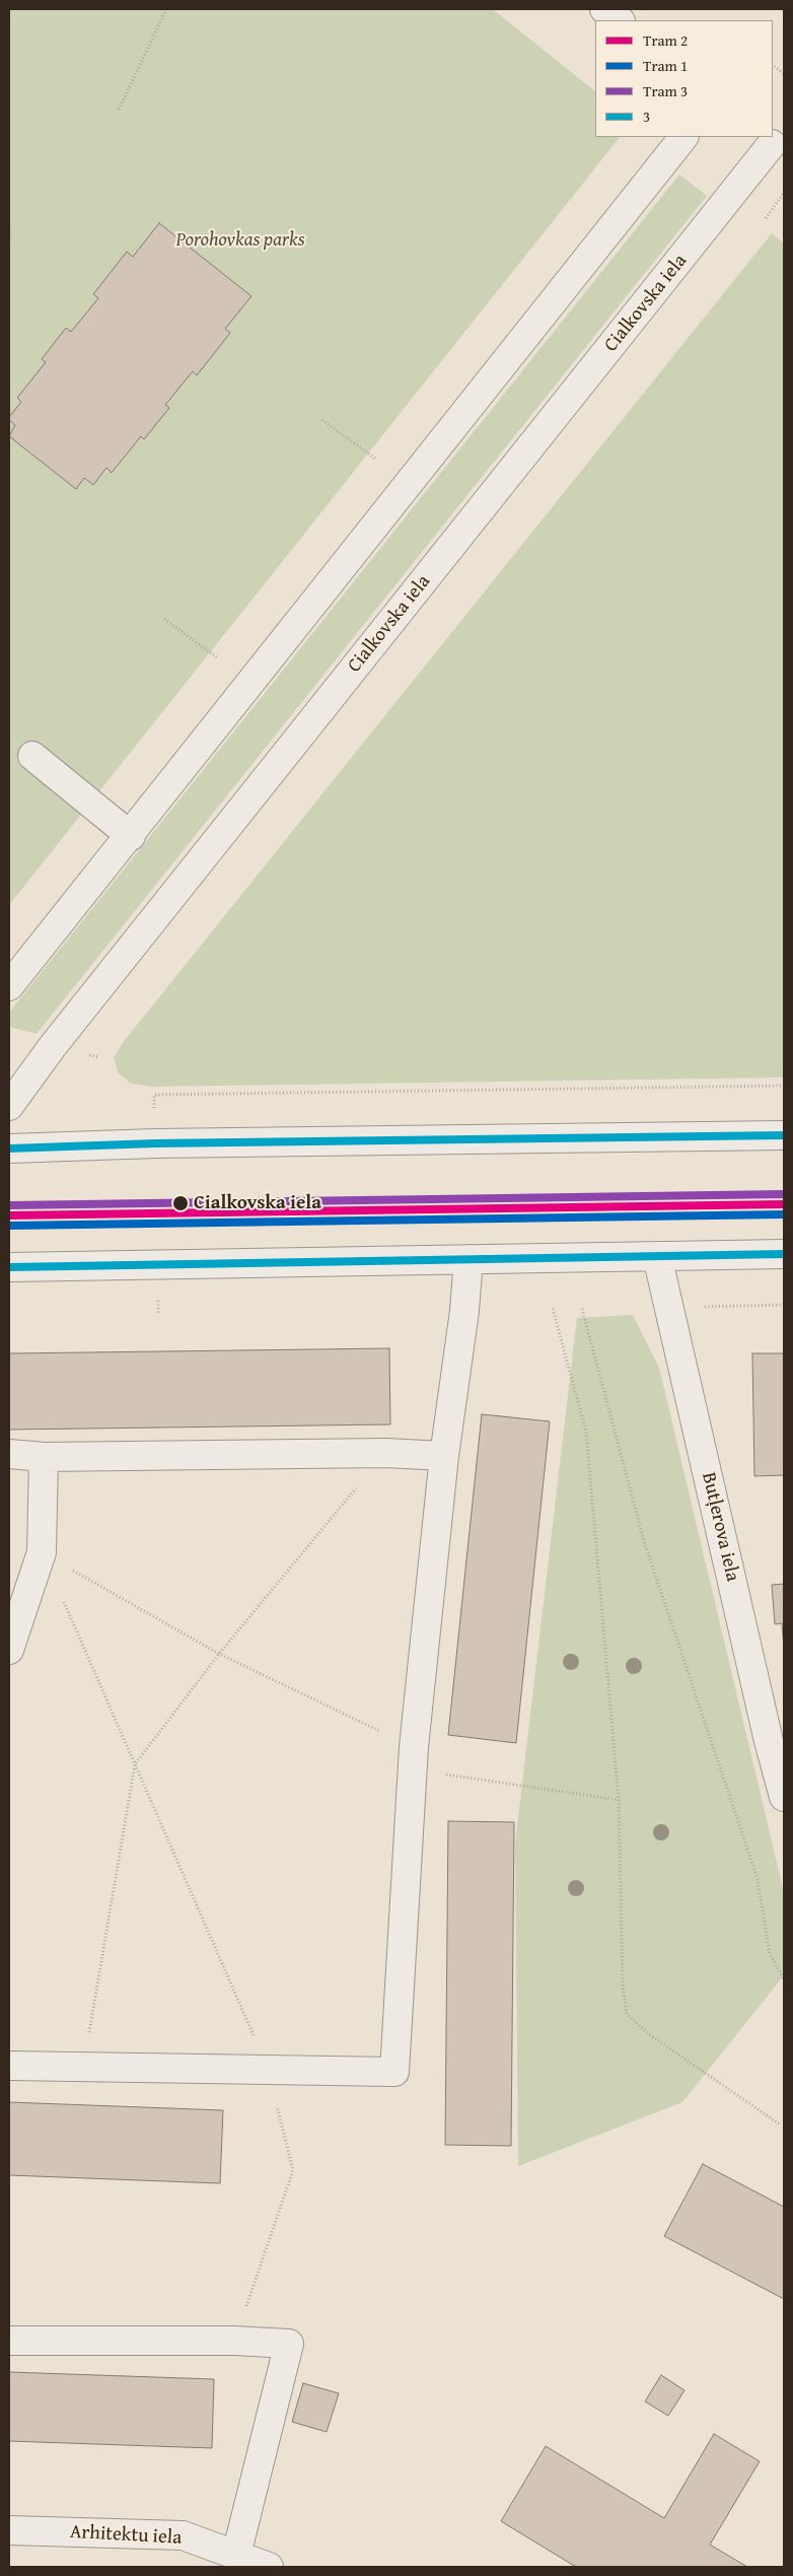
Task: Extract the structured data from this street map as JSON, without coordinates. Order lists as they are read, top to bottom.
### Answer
{
  "streets": {
    "street": ["Cialkovska iela", "Butļerova iela", "Arhitektu iela"]
  },
  "parks": ["Porohovkas parks"],
  "places": ["Cialkovska iela"],
  "lines": [
    "transit line 3",
    "tram line 3",
    "tram line 2",
    "tram line 1"
  ],
  "legend": [
    "Tram 2",
    "Tram 1",
    "Tram 3",
    "3"
  ]
}
